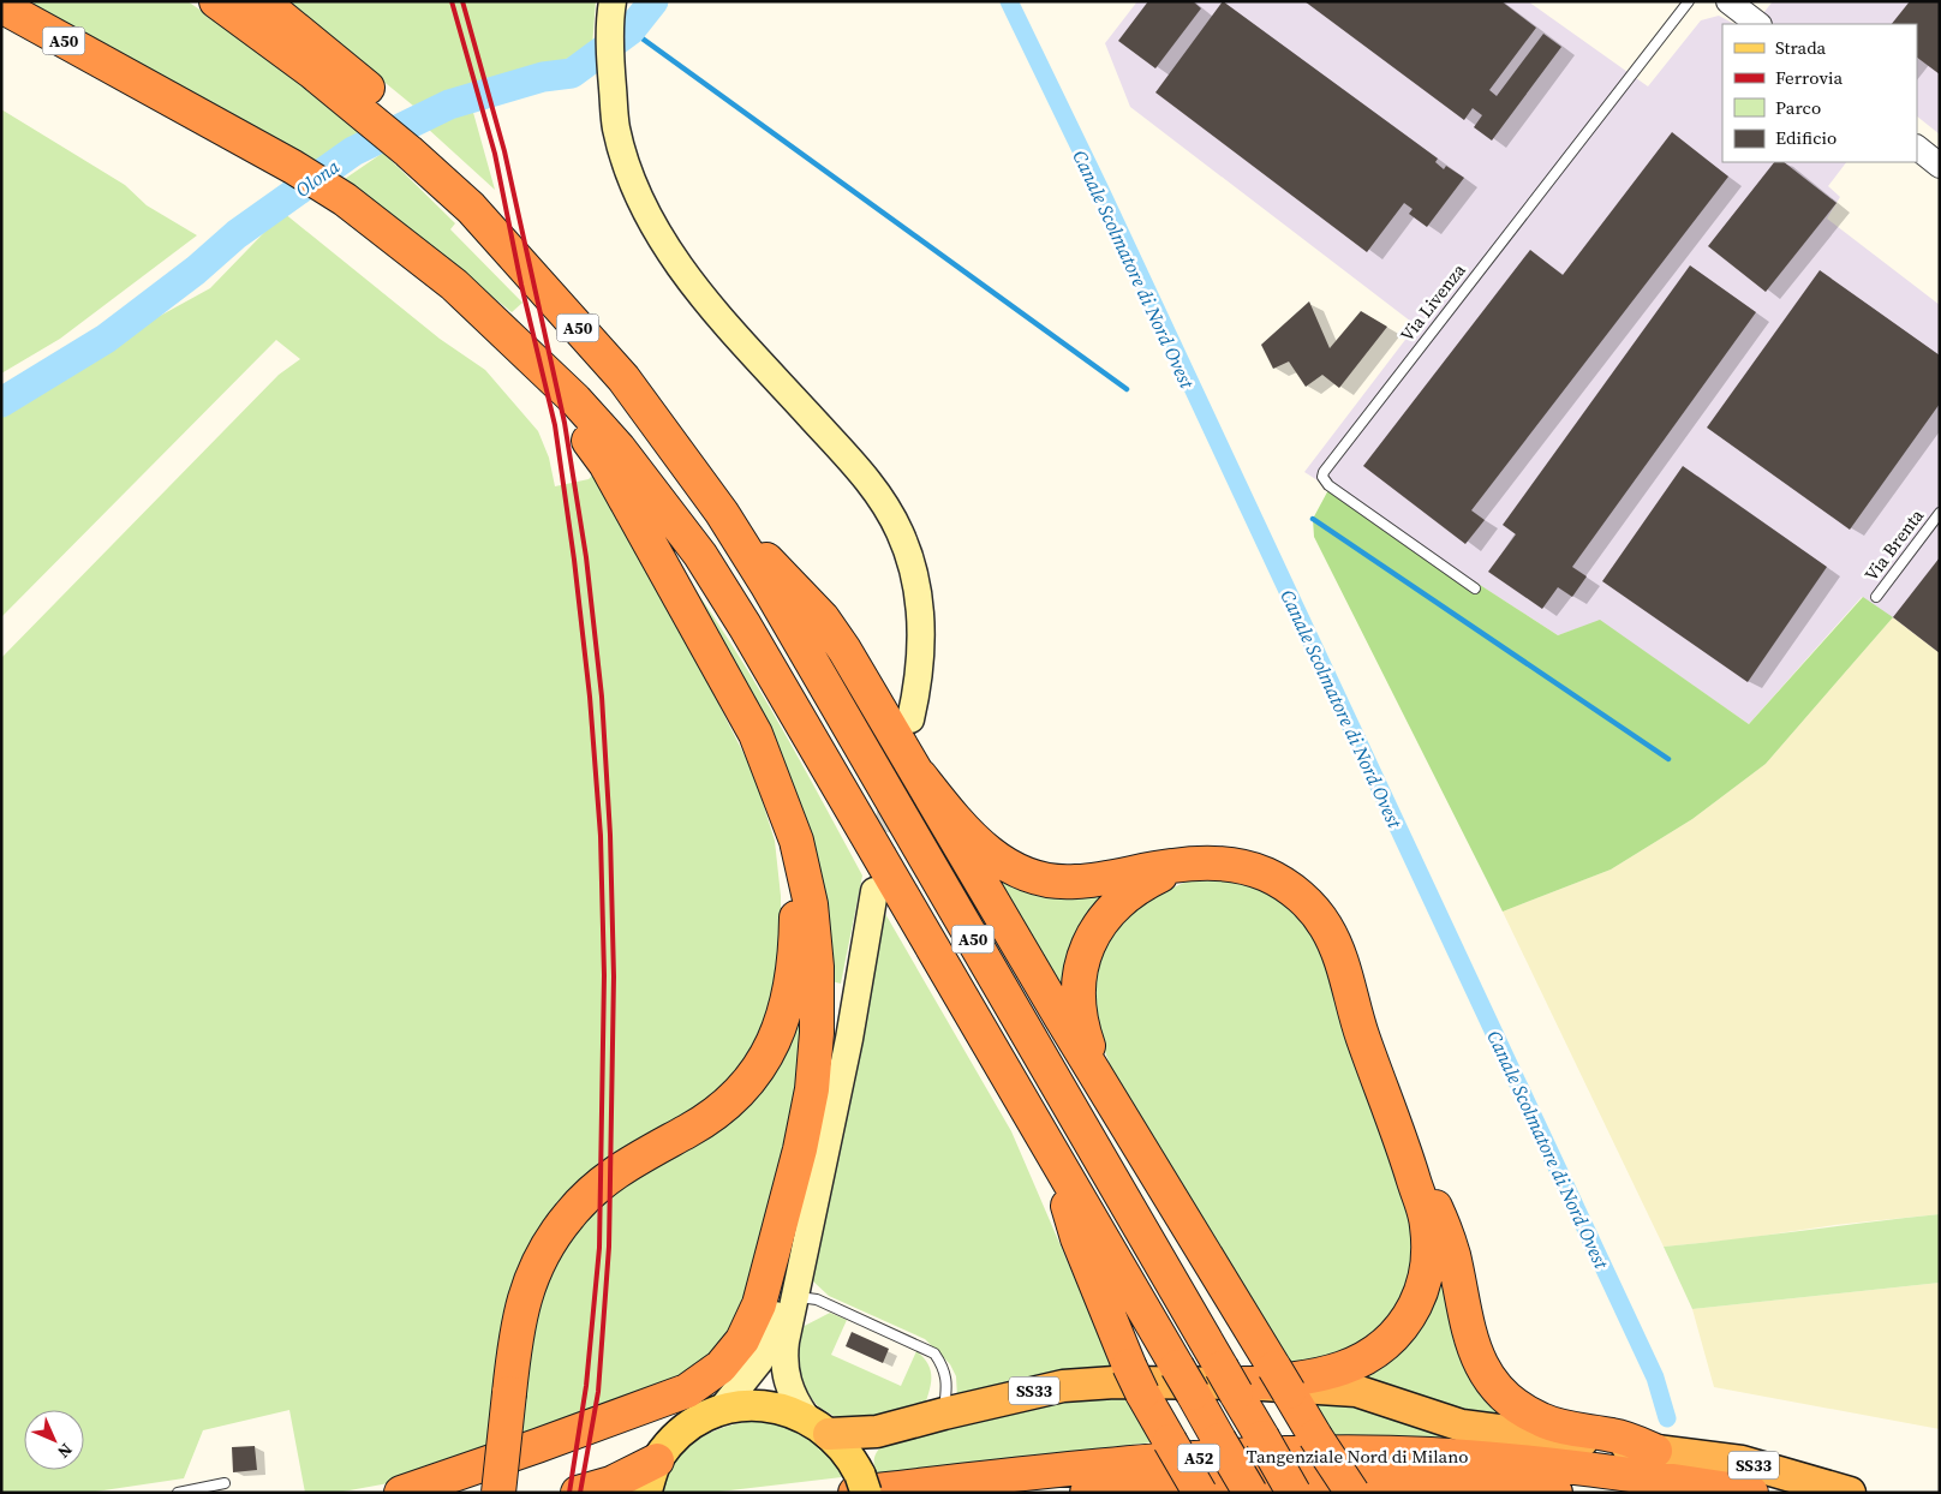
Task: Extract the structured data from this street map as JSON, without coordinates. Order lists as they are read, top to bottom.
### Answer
{
  "streets": {
    "highway": [
      "A50",
      "SS33",
      "Tangenziale Nord di Milano",
      "A52"
    ],
    "lane": ["Via Livenza", "Via Brenta"]
  },
  "crossings": [
    ["A50", "SS33"]
  ],
  "water": ["Olona", "Canale Scolmatore di Nord Ovest"],
  "legend": [
    "Strada",
    "Ferrovia",
    "Parco",
    "Edificio"
  ],
  "north": "bottom right"
}
